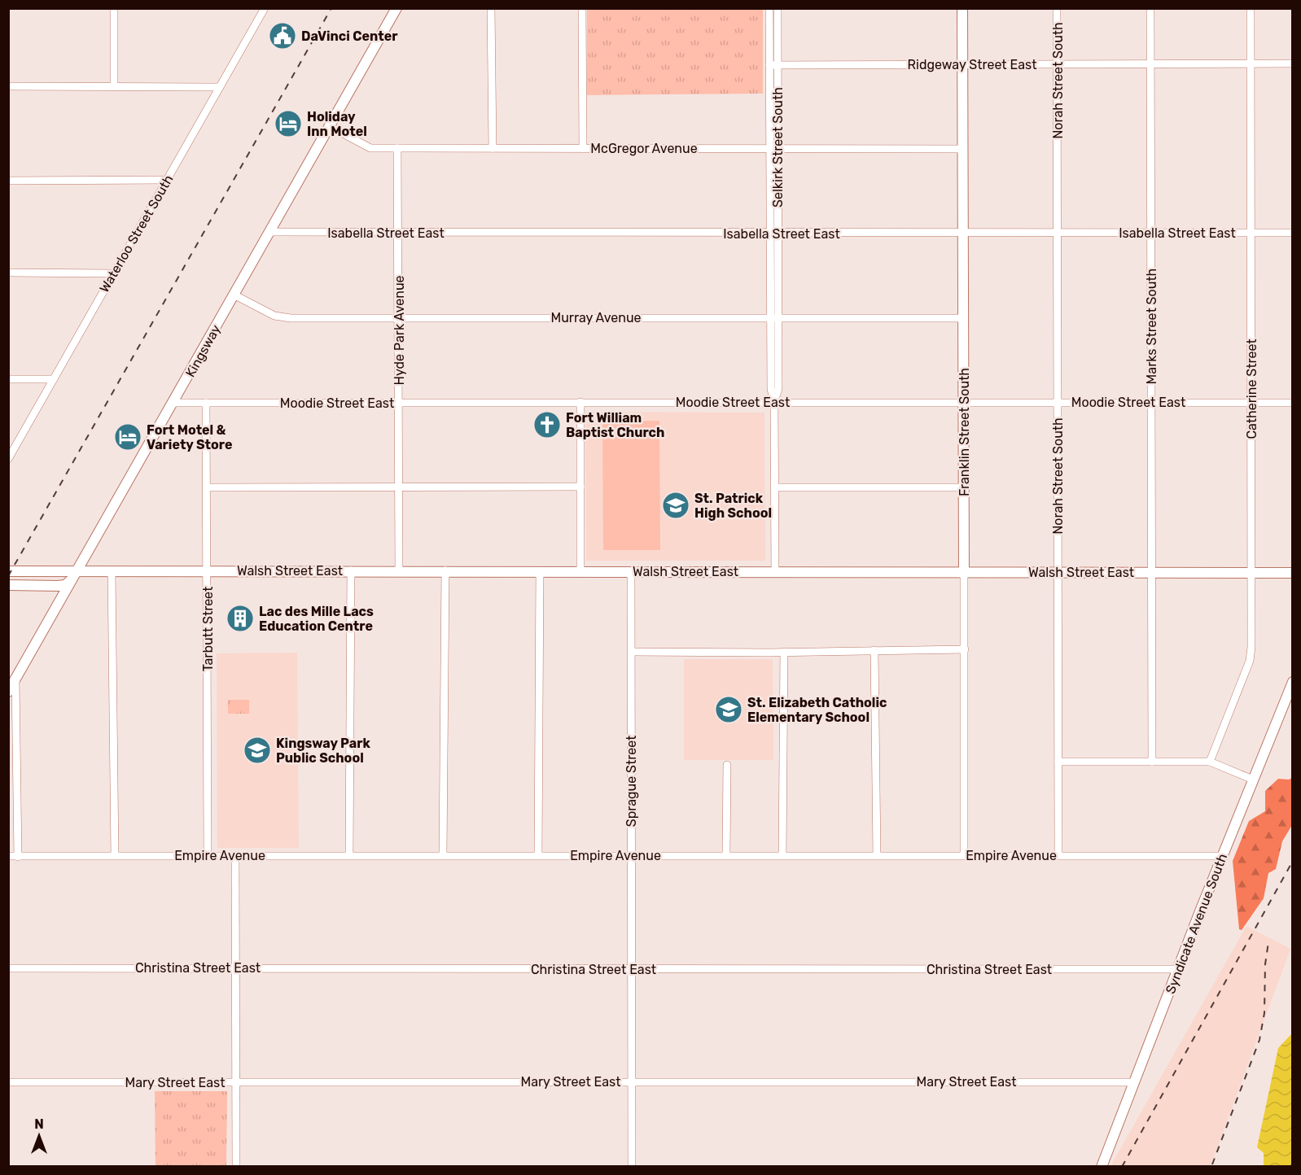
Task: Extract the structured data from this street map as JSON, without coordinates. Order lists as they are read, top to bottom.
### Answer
{
  "streets": {
    "street": [
      "Ridgeway Street East",
      "Norah Street South",
      "Selkirk Street South",
      "McGregor Avenue",
      "Isabella Street East",
      "Waterloo Street South",
      "Murray Avenue",
      "Marks Street South",
      "Hyde Park Avenue",
      "Kingsway",
      "Catherine Street",
      "Moodie Street East",
      "Franklin Street South",
      "Walsh Street East",
      "Tarbutt Street",
      "Sprague Street",
      "Empire Avenue",
      "Syndicate Avenue South",
      "Christina Street East",
      "Mary Street East"
    ]
  },
  "crossings": [
    ["Ridgeway Street East", "Norah Street South"],
    ["Ridgeway Street East", "Selkirk Street South"],
    ["Ridgeway Street East", "Marks Street South"],
    ["Ridgeway Street East", "Catherine Street"],
    ["Ridgeway Street East", "Franklin Street South"],
    ["Norah Street South", "Isabella Street East"],
    ["Norah Street South", "Moodie Street East"],
    ["Norah Street South", "Walsh Street East"],
    ["Norah Street South", "Empire Avenue"],
    ["Selkirk Street South", "McGregor Avenue"],
    ["Selkirk Street South", "Isabella Street East"],
    ["Selkirk Street South", "Murray Avenue"],
    ["Selkirk Street South", "Moodie Street East"],
    ["Selkirk Street South", "Walsh Street East"],
    ["McGregor Avenue", "Hyde Park Avenue"],
    ["McGregor Avenue", "Kingsway"],
    ["McGregor Avenue", "Franklin Street South"],
    ["Isabella Street East", "Marks Street South"],
    ["Isabella Street East", "Hyde Park Avenue"],
    ["Isabella Street East", "Kingsway"],
    ["Isabella Street East", "Catherine Street"],
    ["Isabella Street East", "Franklin Street South"],
    ["Murray Avenue", "Hyde Park Avenue"],
    ["Murray Avenue", "Kingsway"],
    ["Murray Avenue", "Franklin Street South"],
    ["Marks Street South", "Moodie Street East"],
    ["Marks Street South", "Walsh Street East"],
    ["Hyde Park Avenue", "Moodie Street East"],
    ["Hyde Park Avenue", "Walsh Street East"],
    ["Kingsway", "Moodie Street East"],
    ["Kingsway", "Walsh Street East"],
    ["Catherine Street", "Moodie Street East"],
    ["Catherine Street", "Walsh Street East"],
    ["Moodie Street East", "Franklin Street South"],
    ["Moodie Street East", "Tarbutt Street"],
    ["Franklin Street South", "Walsh Street East"],
    ["Franklin Street South", "Empire Avenue"],
    ["Walsh Street East", "Tarbutt Street"],
    ["Walsh Street East", "Sprague Street"],
    ["Tarbutt Street", "Empire Avenue"],
    ["Sprague Street", "Empire Avenue"],
    ["Sprague Street", "Christina Street East"],
    ["Sprague Street", "Mary Street East"],
    ["Empire Avenue", "Syndicate Avenue South"],
    ["Syndicate Avenue South", "Christina Street East"],
    ["Syndicate Avenue South", "Mary Street East"]
  ],
  "places": {
    "public building": ["DaVinci Center"],
    "hotel": ["Holiday Inn Motel", "Fort Motel & Variety Store"],
    "church": ["Fort William Baptist Church"],
    "school or university": ["St. Patrick High School", "St. Elizabeth Catholic Elementary School", "Kingsway Park Public School"],
    "building": ["Lac des Mille Lacs Education Centre"]
  },
  "north": "top"
}
